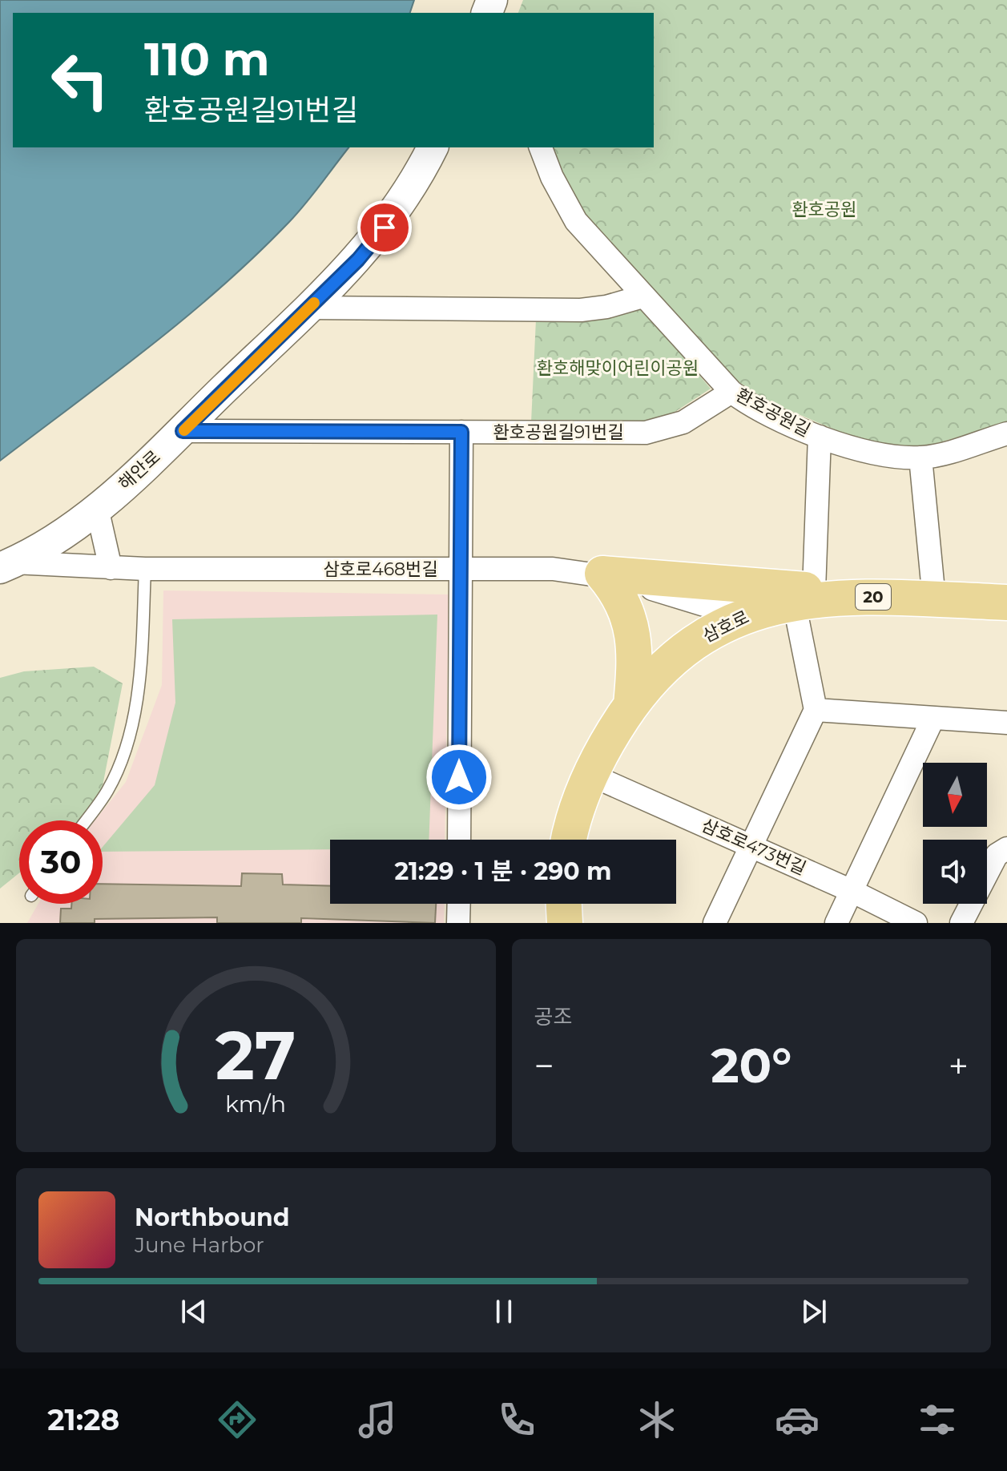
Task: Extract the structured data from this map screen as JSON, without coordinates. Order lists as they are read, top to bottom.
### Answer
{
  "streets": {
    "main road": ["삼호로"],
    "street": [
      "환호공원길",
      "환호공원길91번길",
      "해안로",
      "삼호로468번길",
      "삼호로473번길"
    ]
  },
  "crossings": [
    ["환호공원길", "환호공원길91번길"],
    ["환호공원길91번길", "해안로"],
    ["해안로", "삼호로468번길"],
    ["삼호로468번길", "삼호로"],
    ["삼호로", "삼호로473번길"]
  ],
  "parks": ["환호공원", "환호해맞이어린이공원"],
  "north": "bottom",
  "page": {
    "turn": ["110 m", "환호공원길91번길"],
    "limit": "30",
    "trip": "21:29 · 1 분 · 290 m",
    "tile": "공조",
    "heat": ["−", "20°", "+"],
    "song": ["Northbound", "June Harbor"],
    "tabs": "21:28",
    "gauge": ["27", "km/h"]
  }
}
